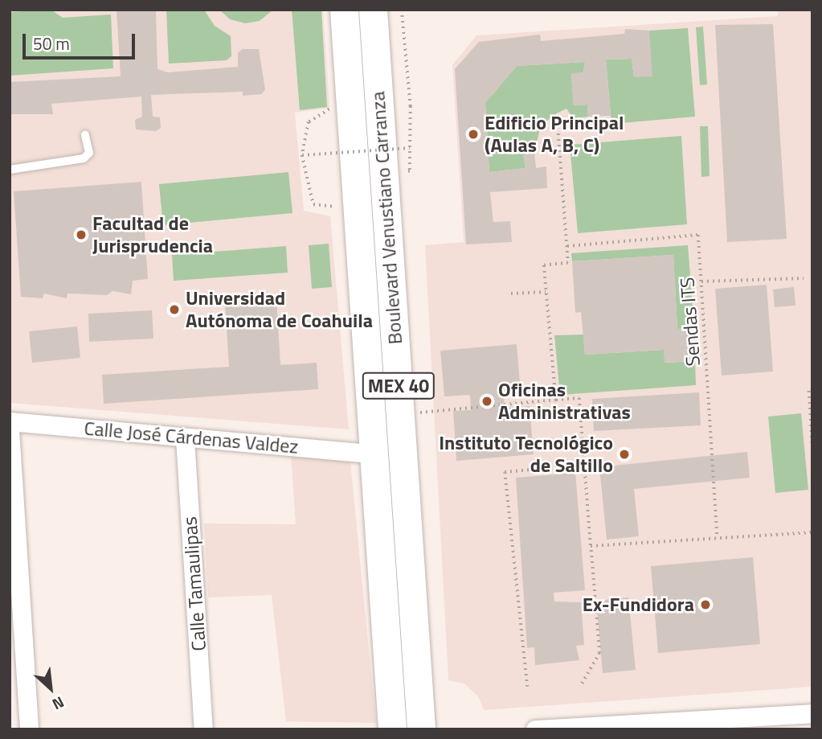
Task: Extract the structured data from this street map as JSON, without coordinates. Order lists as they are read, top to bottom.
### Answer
{
  "streets": {
    "main road": ["Boulevard Venustiano Carranza", "MEX 40"],
    "street": ["Calle José Cárdenas Valdez", "Calle Tamaulipas"],
    "path": ["Sendas ITS"]
  },
  "crossings": [
    ["Boulevard Venustiano Carranza", "Calle José Cárdenas Valdez"],
    ["Calle José Cárdenas Valdez", "Calle Tamaulipas"]
  ],
  "places": [
    "Edificio Principal (Aulas A, B, C)",
    "Facultad de Jurisprudencia",
    "Universidad Autónoma de Coahuila",
    "Oficinas Administrativas",
    "Instituto Tecnológico de Saltillo",
    "Ex-Fundidora"
  ],
  "scale_bar": "50 m",
  "north": "bottom right"
}
